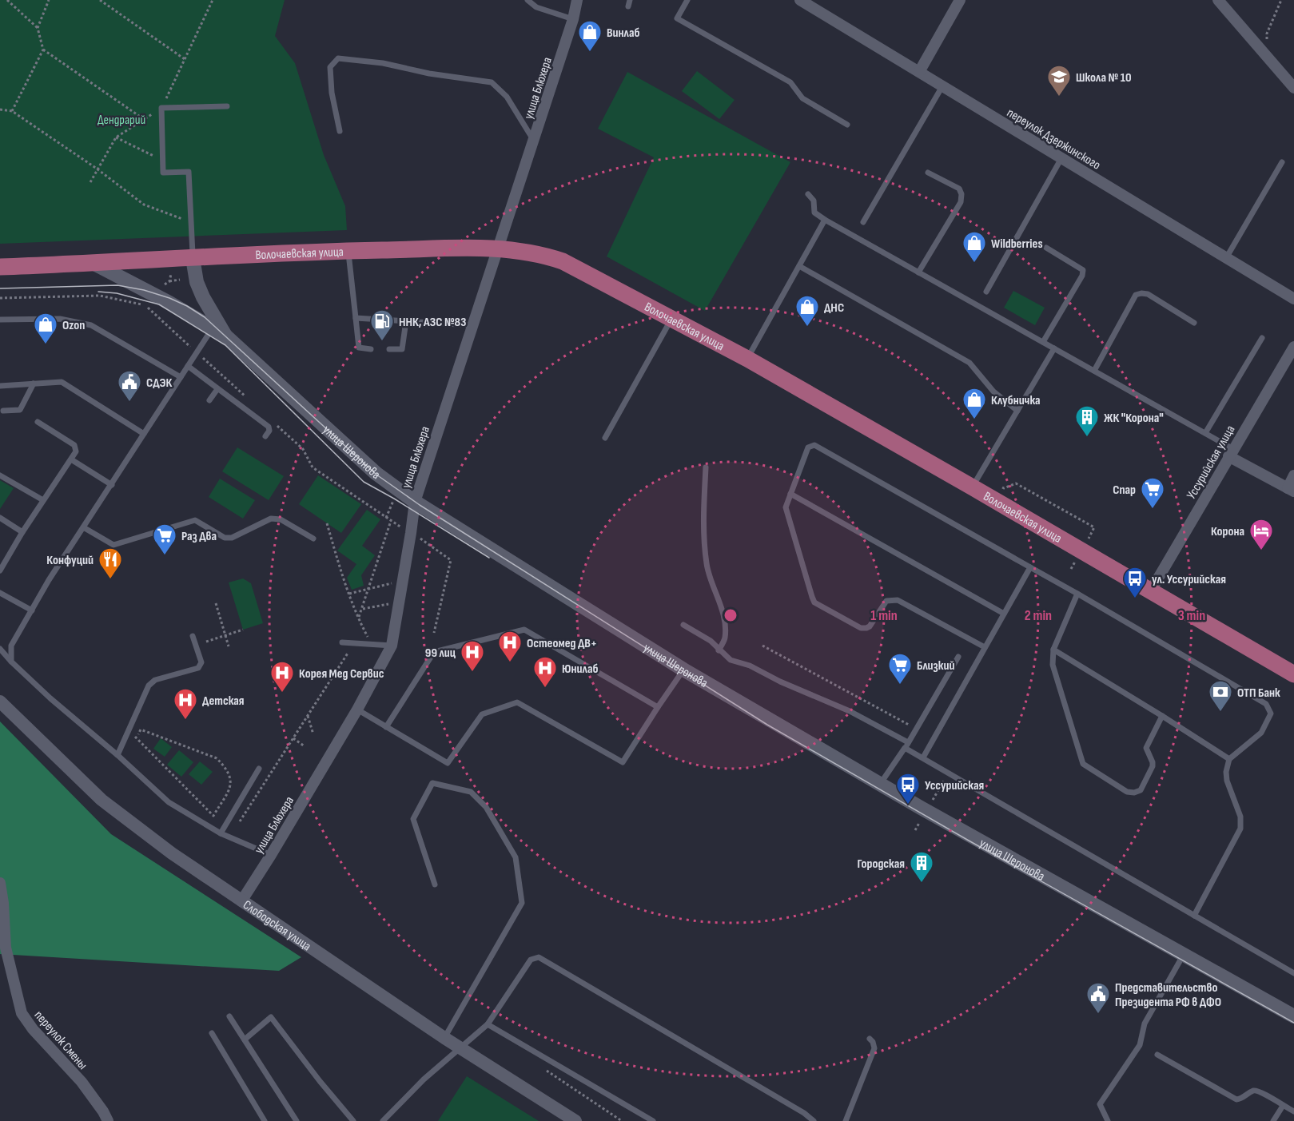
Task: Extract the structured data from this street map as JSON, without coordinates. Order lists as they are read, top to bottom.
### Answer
{
  "streets": {
    "main road": ["Волочаевская улица", "улица Шеронова"],
    "street": [
      "улица Блюхера",
      "переулок Дзержинского",
      "Уссурийская улица",
      "Слободская улица",
      "переулок Смены"
    ]
  },
  "crossings": [
    ["улица Блюхера", "Волочаевская улица"],
    ["улица Блюхера", "улица Шеронова"],
    ["улица Блюхера", "Слободская улица"],
    ["Волочаевская улица", "улица Шеронова"],
    ["Волочаевская улица", "Уссурийская улица"]
  ],
  "parks": ["Дендрарий"],
  "places": {
    "shop": [
      "Винлаб",
      "Wildberries",
      "ДНС",
      "Ozon",
      "Клубничка"
    ],
    "school or university": ["Школа № 10"],
    "fuel station": ["ННК, АЗС №83"],
    "public building": ["СДЭК", "Представительство Президента РФ в ДФО"],
    "building": ["ЖК \"Корона\"", "Городская"],
    "supermarket": ["Спар", "Раз Два", "Близкий"],
    "hotel": ["Корона"],
    "restaurant": ["Конфуций"],
    "bus stop": ["ул. Уссурийская", "Уссурийская"],
    "hospital": [
      "Остеомед ДВ+",
      "99 лиц",
      "Юнилаб",
      "Корея Мед Сервис",
      "Детская"
    ],
    "bank": ["ОТП Банк"]
  },
  "rings": ["1 min", "2 min", "3 min"]
}
